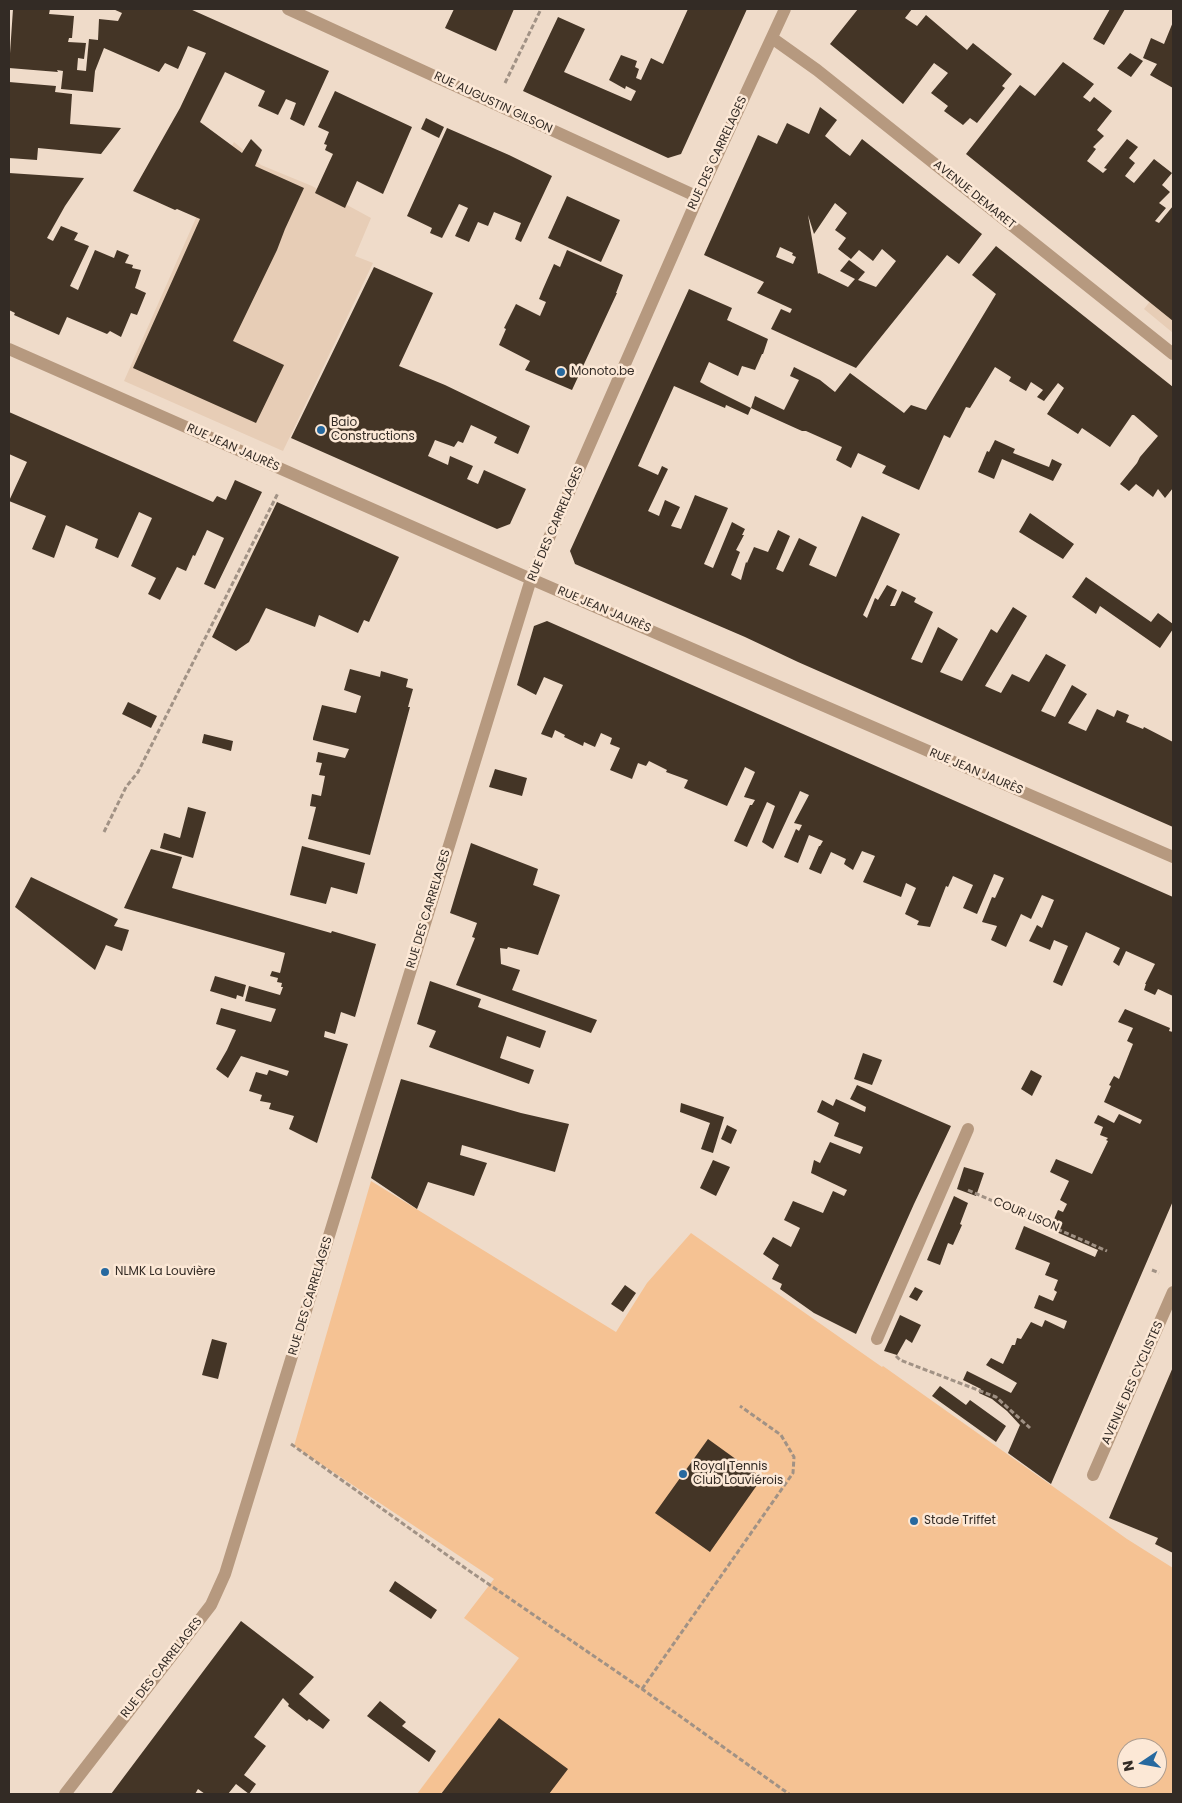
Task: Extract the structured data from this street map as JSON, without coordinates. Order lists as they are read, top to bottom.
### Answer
{
  "streets": {
    "street": [
      "RUE AUGUSTIN GILSON",
      "RUE DES CARRELAGES",
      "AVENUE DEMARET",
      "RUE JEAN JAURÈS",
      "AVENUE DES CYCLISTES"
    ],
    "path": ["COUR LISON"]
  },
  "crossings": [
    ["RUE AUGUSTIN GILSON", "RUE DES CARRELAGES"],
    ["RUE DES CARRELAGES", "AVENUE DEMARET"],
    ["RUE DES CARRELAGES", "RUE JEAN JAURÈS"]
  ],
  "places": [
    "Monoto.be",
    "Baio Constructions",
    "NLMK La Louvière",
    "Royal Tennis Club Louviérois",
    "Stade Triffet"
  ],
  "north": "left"
}
